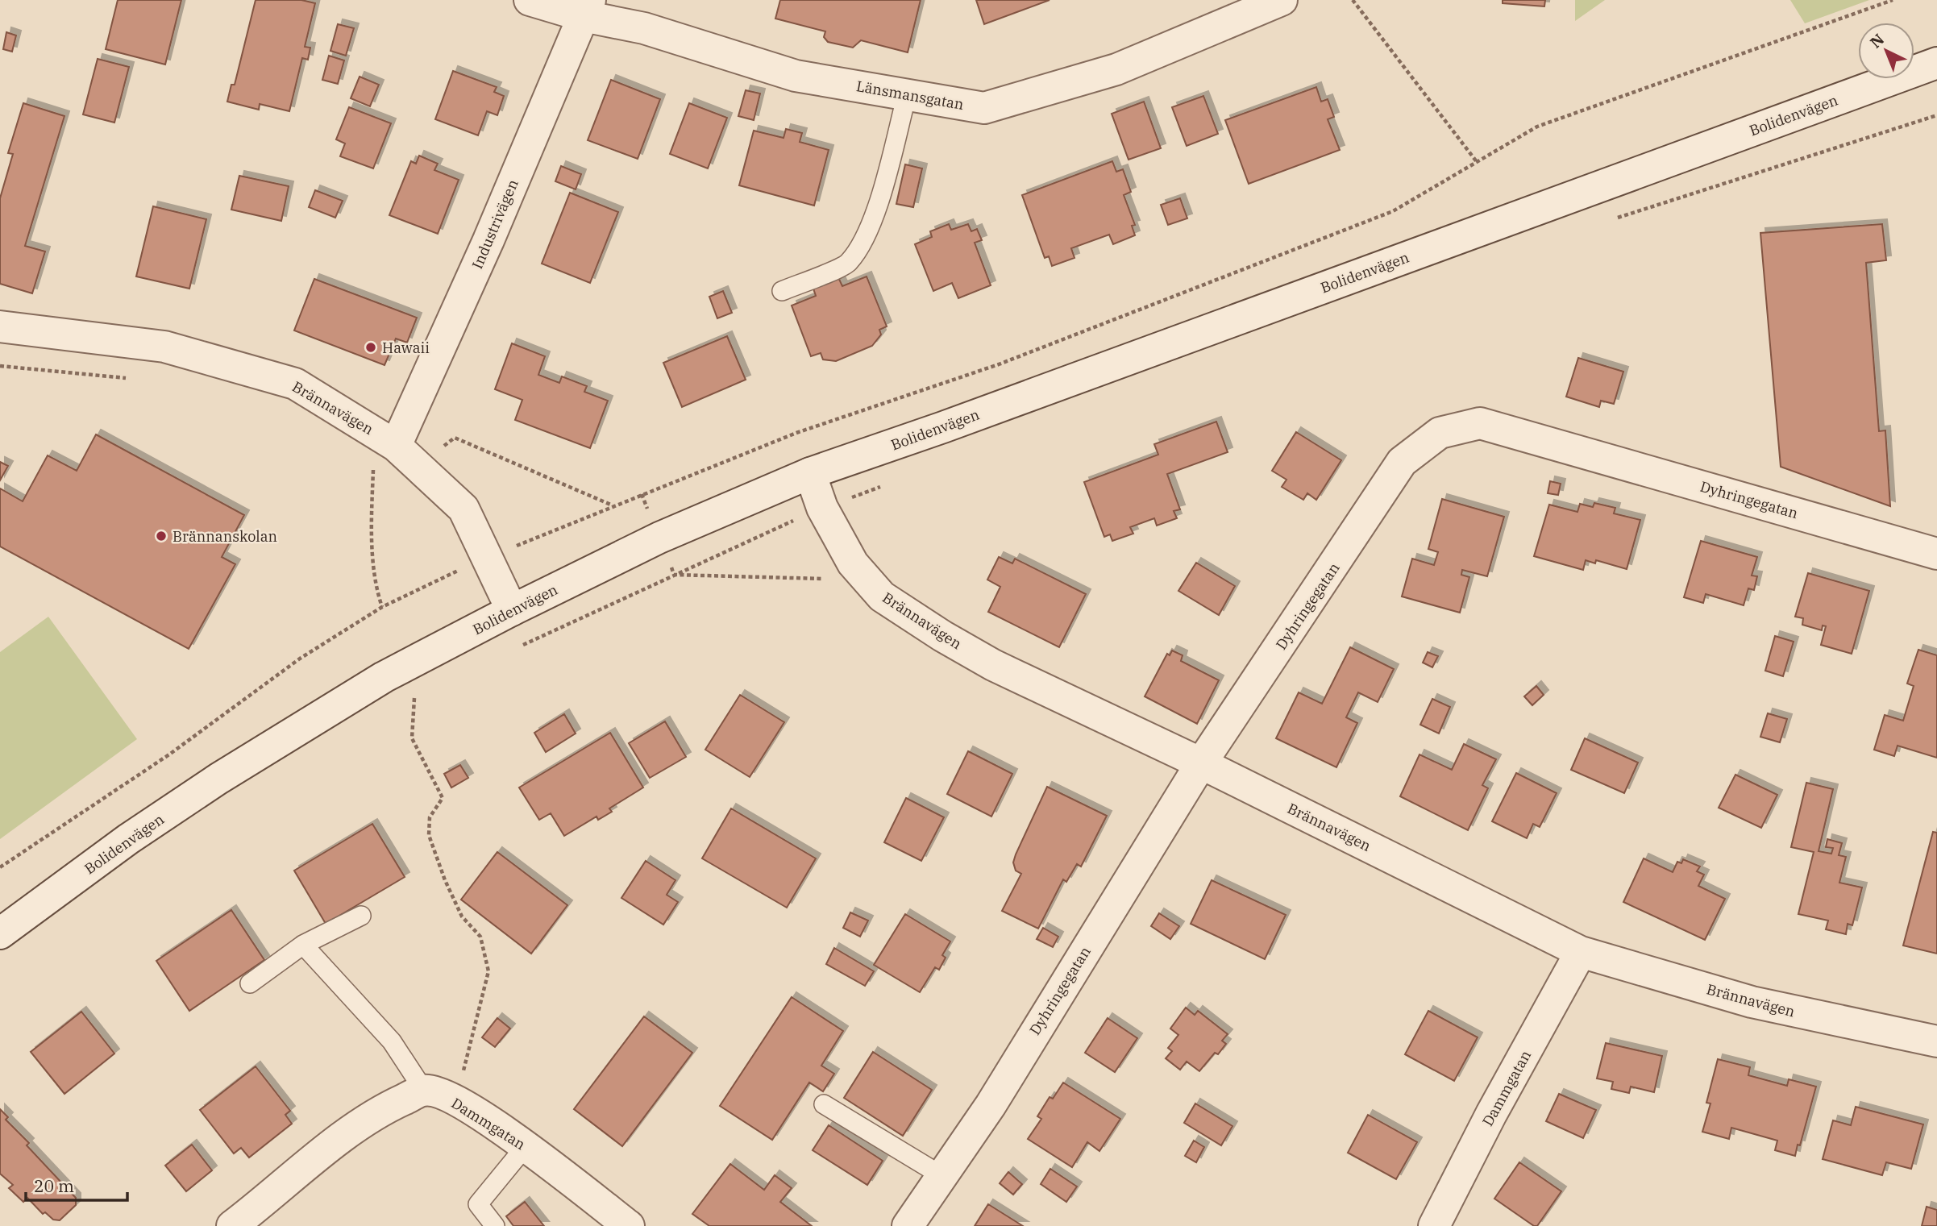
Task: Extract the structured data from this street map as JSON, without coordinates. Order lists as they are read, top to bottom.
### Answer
{
  "streets": {
    "street": [
      "Länsmansgatan",
      "Bolidenvägen",
      "Industrivägen",
      "Brännavägen",
      "Dyhringegatan",
      "Dammgatan"
    ]
  },
  "crossings": [
    ["Länsmansgatan", "Industrivägen"],
    ["Bolidenvägen", "Brännavägen"],
    ["Industrivägen", "Brännavägen"],
    ["Brännavägen", "Dyhringegatan"],
    ["Brännavägen", "Dammgatan"]
  ],
  "places": ["Hawaii", "Brännanskolan"],
  "scale_bar": "20 m",
  "north": "top left"
}
